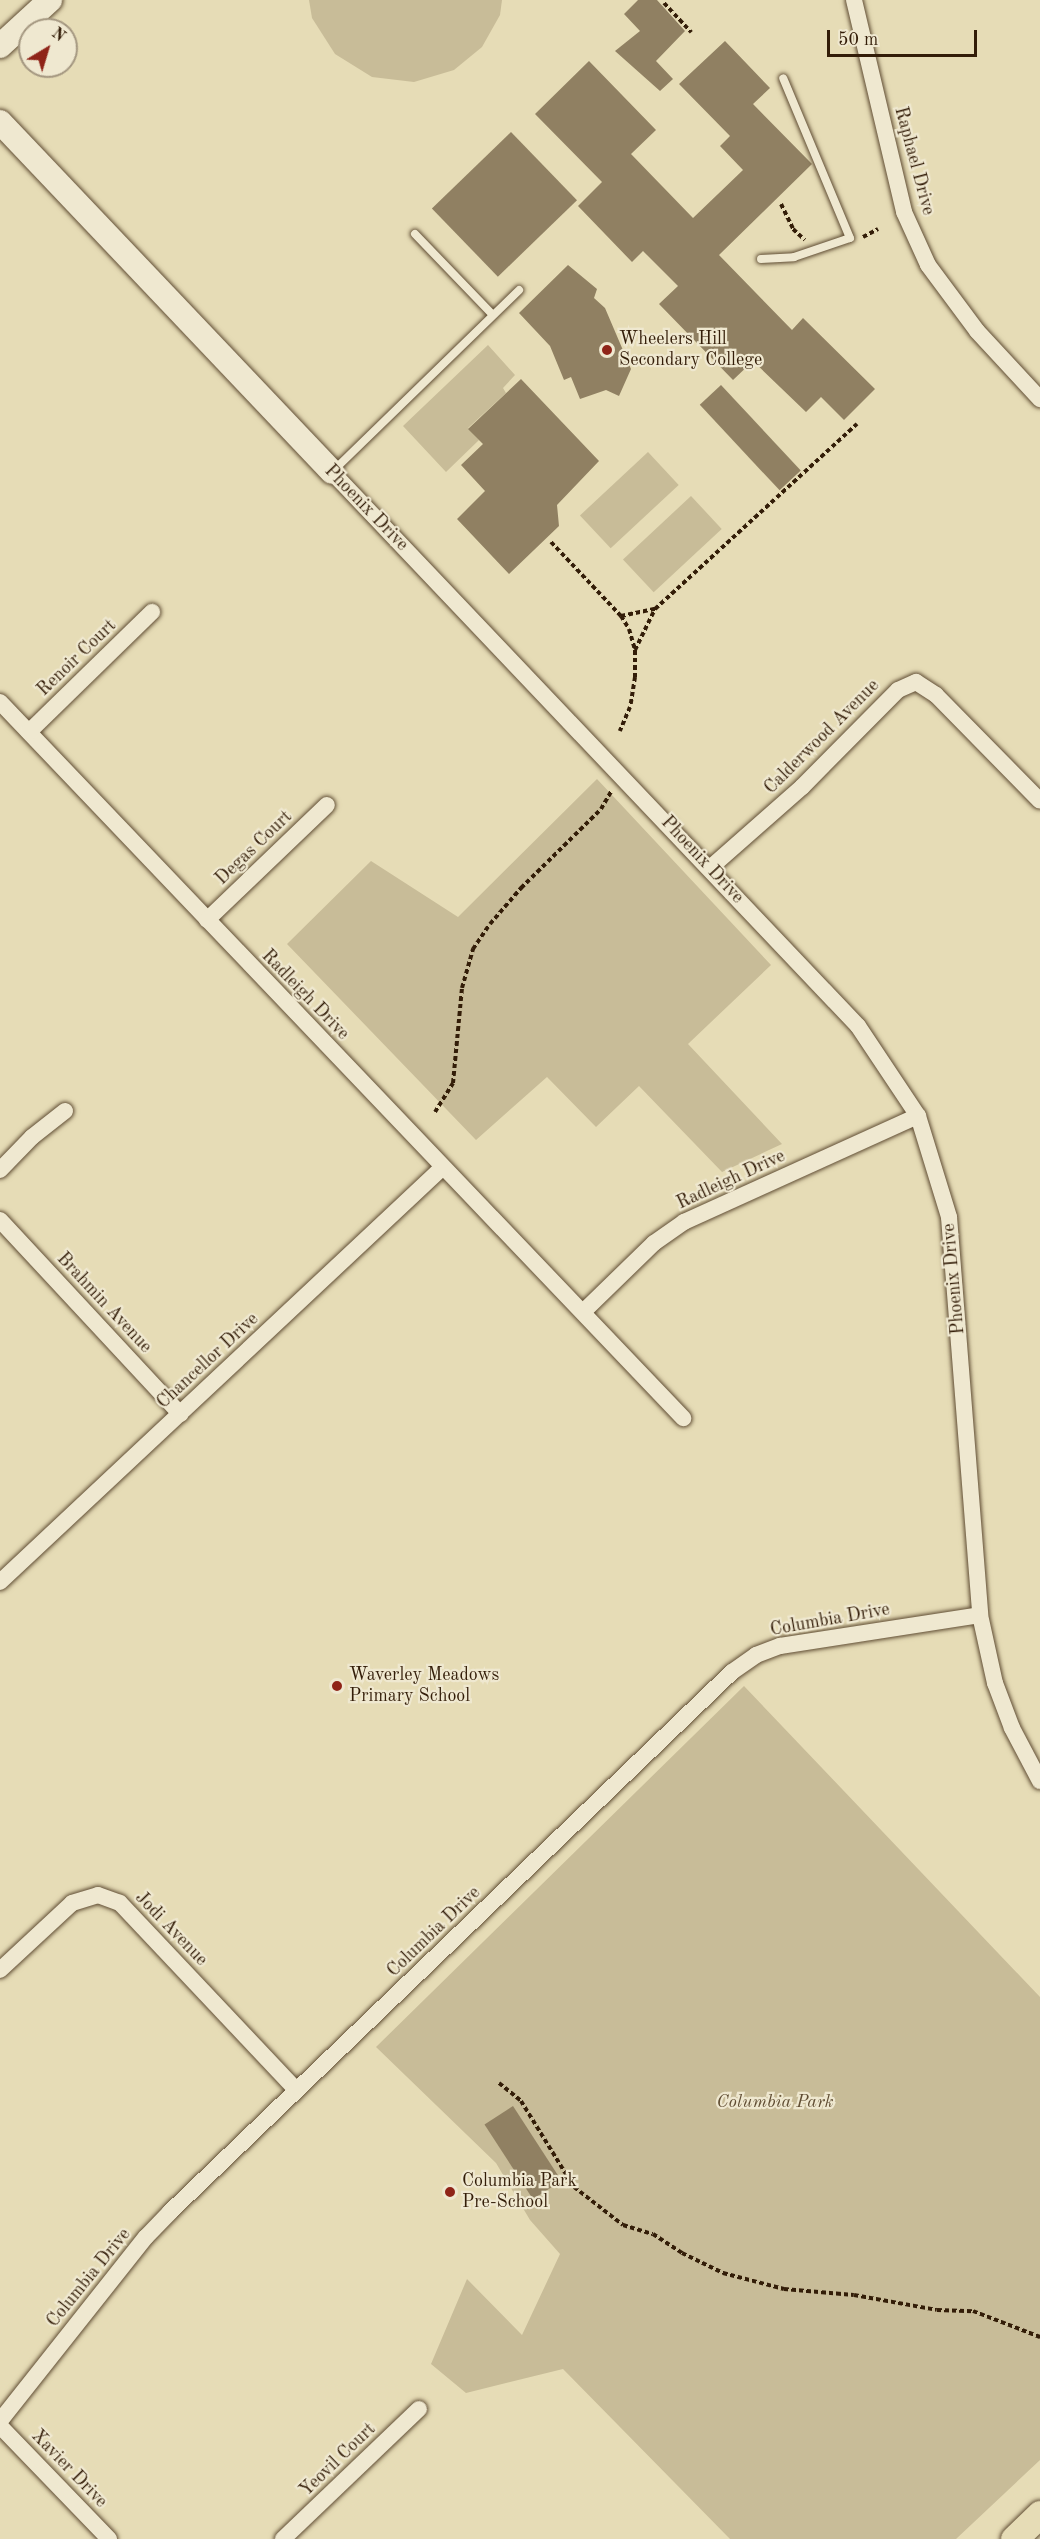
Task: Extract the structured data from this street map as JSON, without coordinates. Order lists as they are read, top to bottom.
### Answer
{
  "streets": {
    "street": [
      "Raphael Drive",
      "Phoenix Drive",
      "Renoir Court",
      "Calderwood Avenue",
      "Degas Court",
      "Radleigh Drive",
      "Brahmin Avenue",
      "Chancellor Drive",
      "Columbia Drive",
      "Jodi Avenue",
      "Yeovil Court",
      "Xavier Drive"
    ]
  },
  "crossings": [
    ["Phoenix Drive", "Calderwood Avenue"],
    ["Phoenix Drive", "Radleigh Drive"],
    ["Phoenix Drive", "Columbia Drive"],
    ["Renoir Court", "Radleigh Drive"],
    ["Degas Court", "Radleigh Drive"],
    ["Radleigh Drive", "Chancellor Drive"],
    ["Brahmin Avenue", "Chancellor Drive"],
    ["Columbia Drive", "Jodi Avenue"]
  ],
  "parks": ["Columbia Park"],
  "places": ["Wheelers Hill Secondary College", "Waverley Meadows Primary School", "Columbia Park Pre-School"],
  "scale_bar": "50 m",
  "north": "top right"
}
